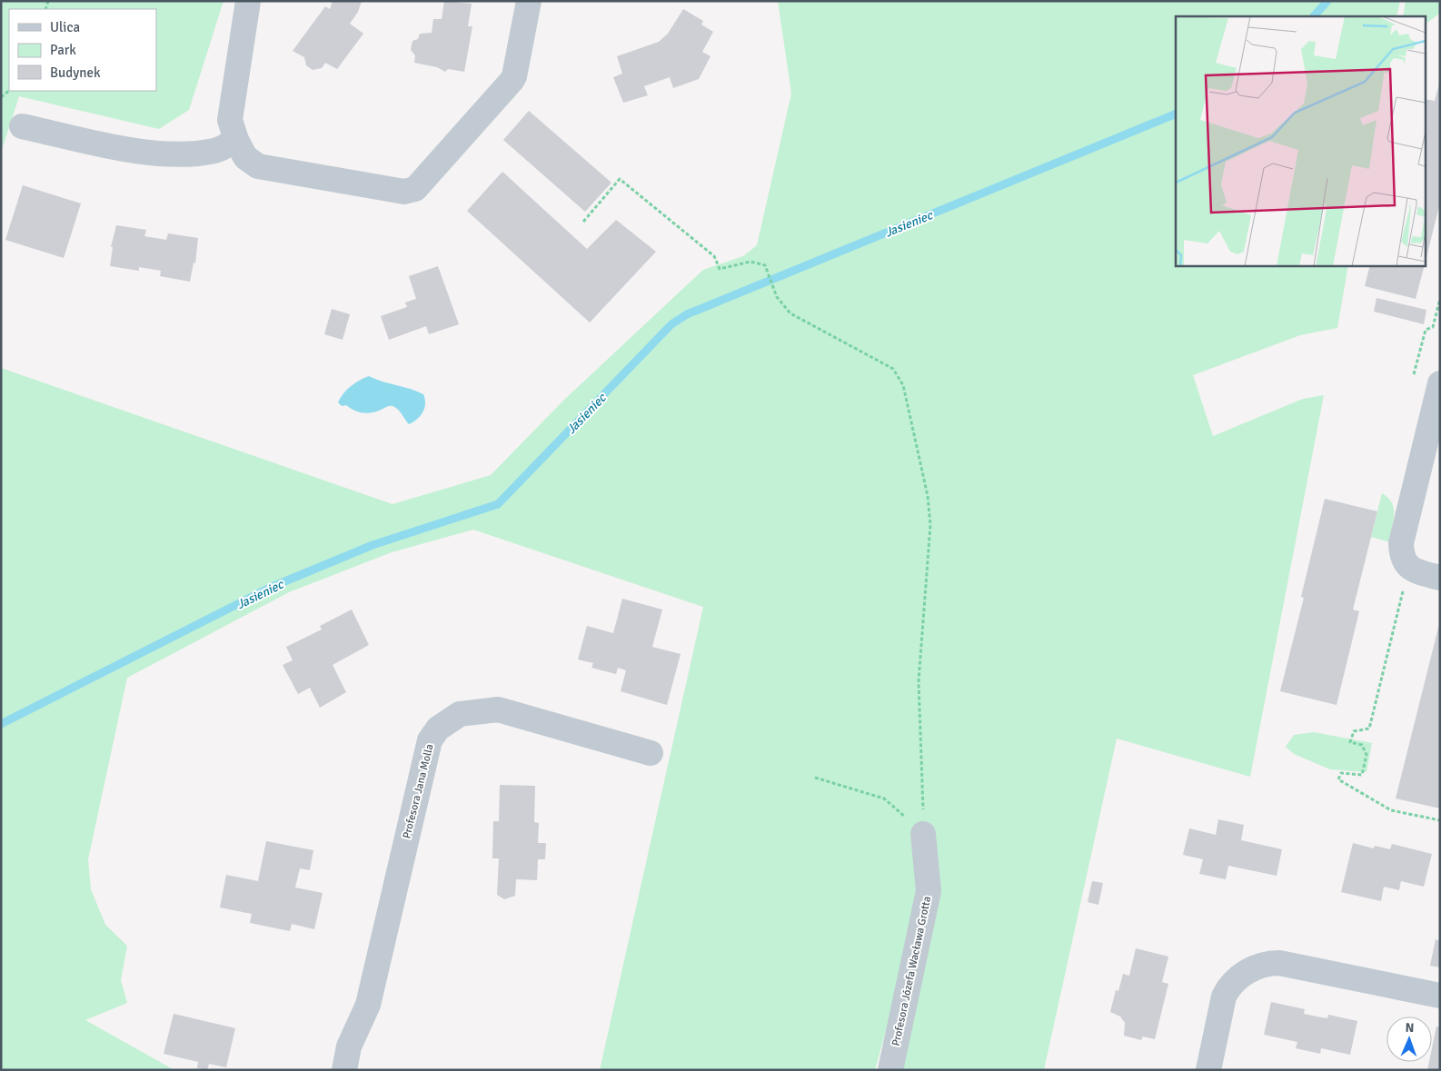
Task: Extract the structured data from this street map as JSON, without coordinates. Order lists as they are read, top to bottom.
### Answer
{
  "streets": {
    "street": ["Profesora Jana Molla", "Profesora Józefa Wacława Grotta"]
  },
  "water": ["Jasieniec"],
  "legend": ["Ulica", "Park", "Budynek"],
  "north": "top"
}
